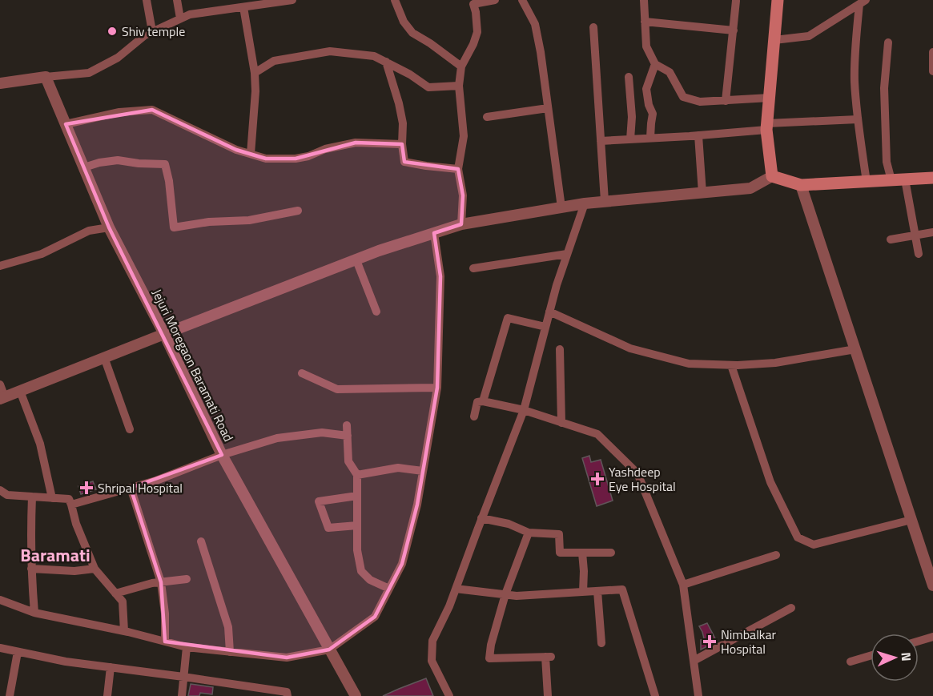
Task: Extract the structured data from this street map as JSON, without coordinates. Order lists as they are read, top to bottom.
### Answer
{
  "streets": {
    "street": ["Jejuri Moregaon Baramati Road"]
  },
  "districts": ["Baramati"],
  "places": {
    "other": ["Shiv temple"],
    "health": ["Yashdeep Eye Hospital", "Shripal Hospital", "Nimbalkar Hospital"]
  },
  "north": "right"
}
